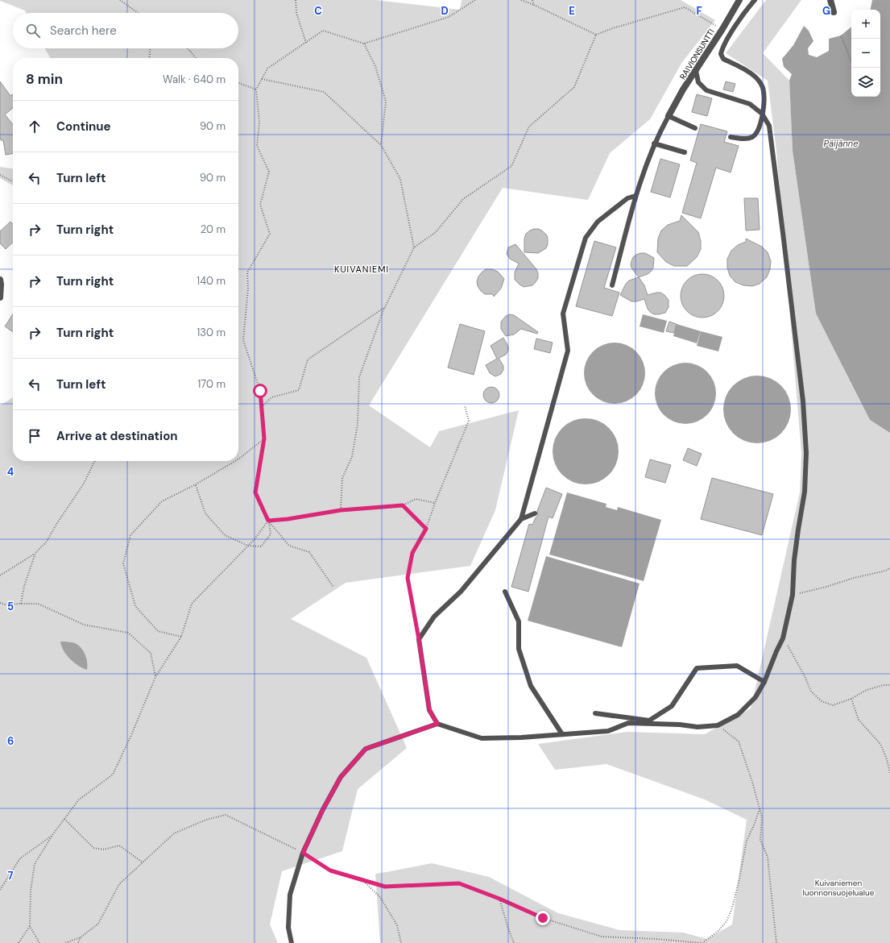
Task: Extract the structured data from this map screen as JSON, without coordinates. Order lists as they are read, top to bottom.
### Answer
{
  "streets": {
    "street": ["RAIVIONSUNTTI"]
  },
  "districts": ["KUIVANIEMI"],
  "water": ["Päijänne"],
  "parks": ["Kuivaniemen luonnonsuojelualue"],
  "page": {
    "map_buttons": ["+", "−"],
    "search": "Search here",
    "heading": ["8 min", "Walk · 640 m"],
    "list": [
      ["Continue", "90 m"],
      ["Turn left", "90 m"],
      ["Turn right", "20 m"],
      ["Turn right", "140 m"],
      ["Turn right", "130 m"],
      ["Turn left", "170 m"],
      "Arrive at destination"
    ]
  },
  "grid": {
    "columns": [
      "C",
      "D",
      "E",
      "F",
      "G"
    ],
    "rows": [
      "4",
      "5",
      "6",
      "7"
    ]
  }
}
